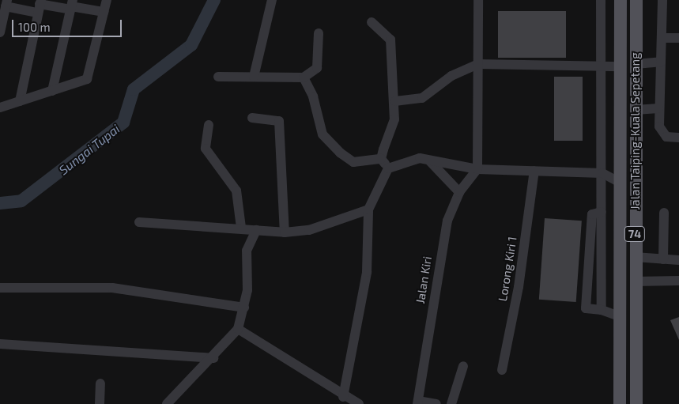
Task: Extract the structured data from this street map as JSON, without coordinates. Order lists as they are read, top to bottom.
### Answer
{
  "streets": {
    "main road": ["Jalan Taiping-Kuala Sepetang", "74"],
    "street": ["Lorong Kiri 1", "Jalan Kiri"]
  },
  "water": ["Sungai Tupai"],
  "scale_bar": "100 m"
}
